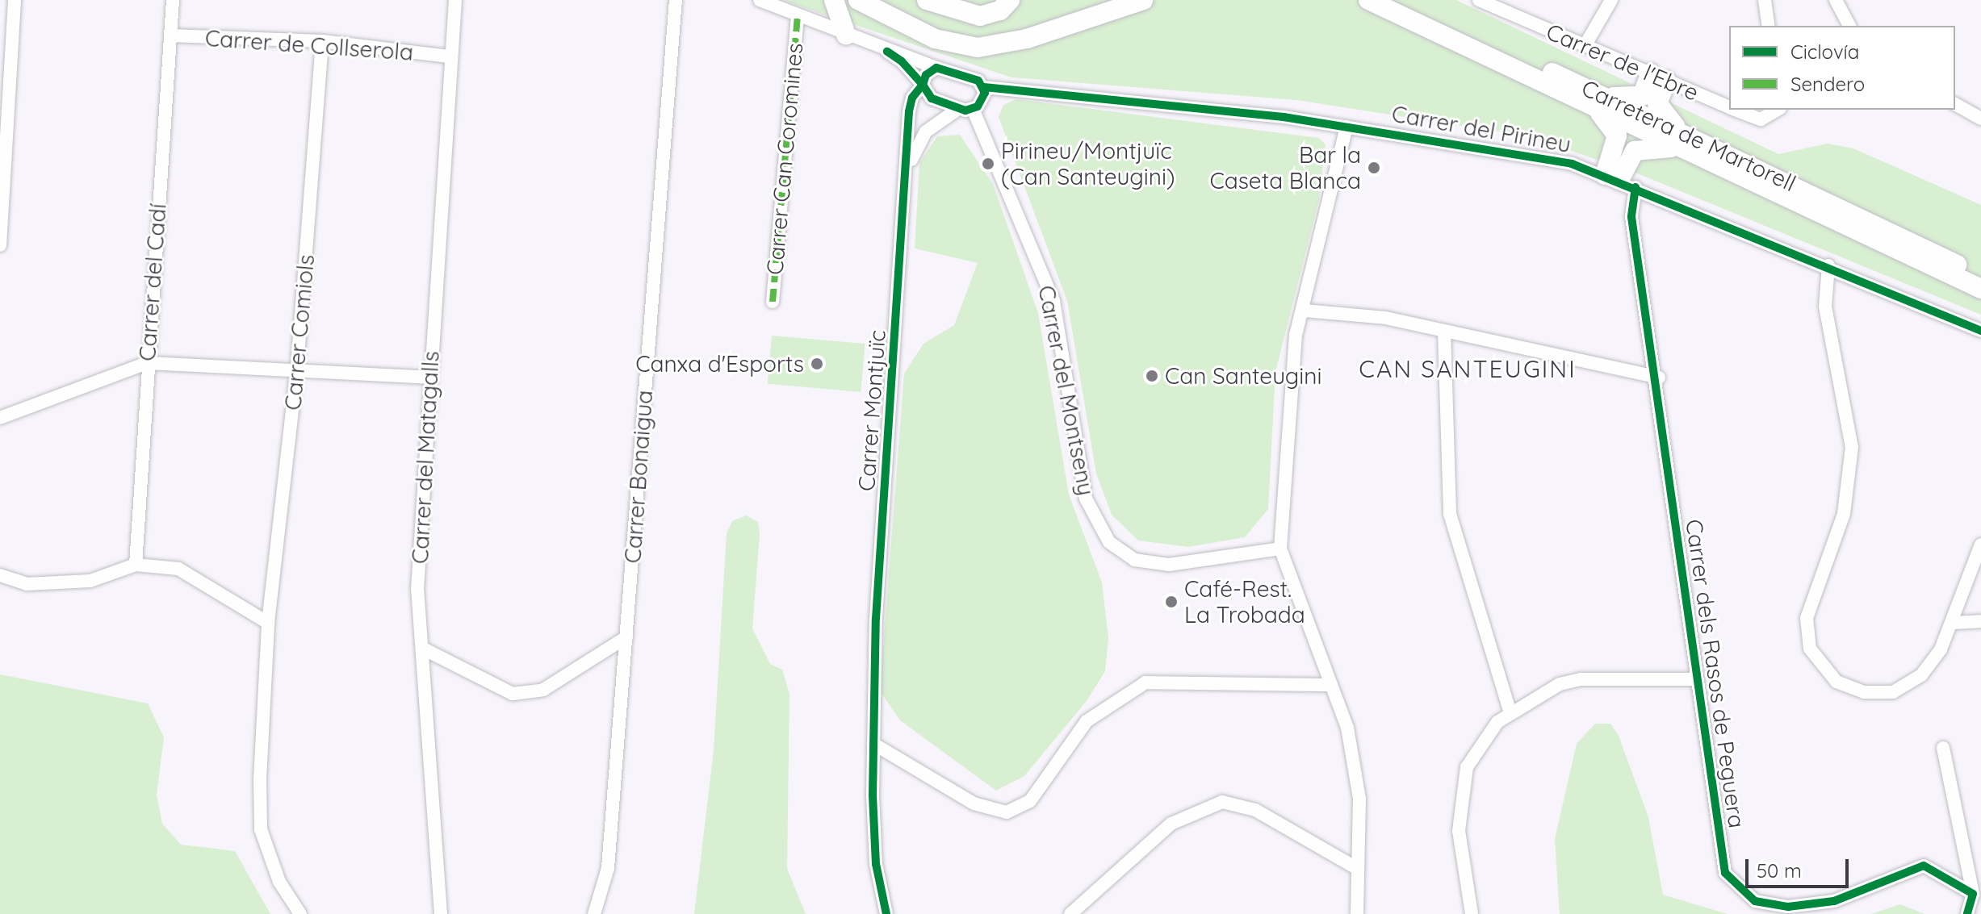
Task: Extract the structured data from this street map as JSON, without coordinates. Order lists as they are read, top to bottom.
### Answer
{
  "streets": {
    "main road": ["Carretera de Martorell"],
    "street": [
      "Carrer de Collserola",
      "Carrer de l'Ebre",
      "Carrer del Pirineu",
      "Carrer Can Coromines",
      "Carrer del Cadí",
      "Carrer Comiols",
      "Carrer del Montseny",
      "Carrer Montjuïc",
      "Carrer del Matagalls",
      "Carrer Bonaigua",
      "Carrer dels Rasos de Peguera"
    ]
  },
  "crossings": [
    ["Carrer de Collserola", "Carrer del Cadí"],
    ["Carrer de Collserola", "Carrer Comiols"],
    ["Carrer de Collserola", "Carrer del Matagalls"],
    ["Carrer del Pirineu", "Carrer Can Coromines"],
    ["Carrer del Pirineu", "Carrer del Montseny"],
    ["Carrer del Pirineu", "Carrer Montjuïc"],
    ["Carrer del Pirineu", "Carrer dels Rasos de Peguera"]
  ],
  "districts": ["CAN SANTEUGINI"],
  "places": [
    "Pirineu/Montjuïc (Can Santeugini)",
    "Bar la Caseta Blanca",
    "Canxa d'Esports",
    "Can Santeugini",
    "Café-Rest. La Trobada"
  ],
  "legend": ["Ciclovía", "Sendero"],
  "scale_bar": "50 m"
}
